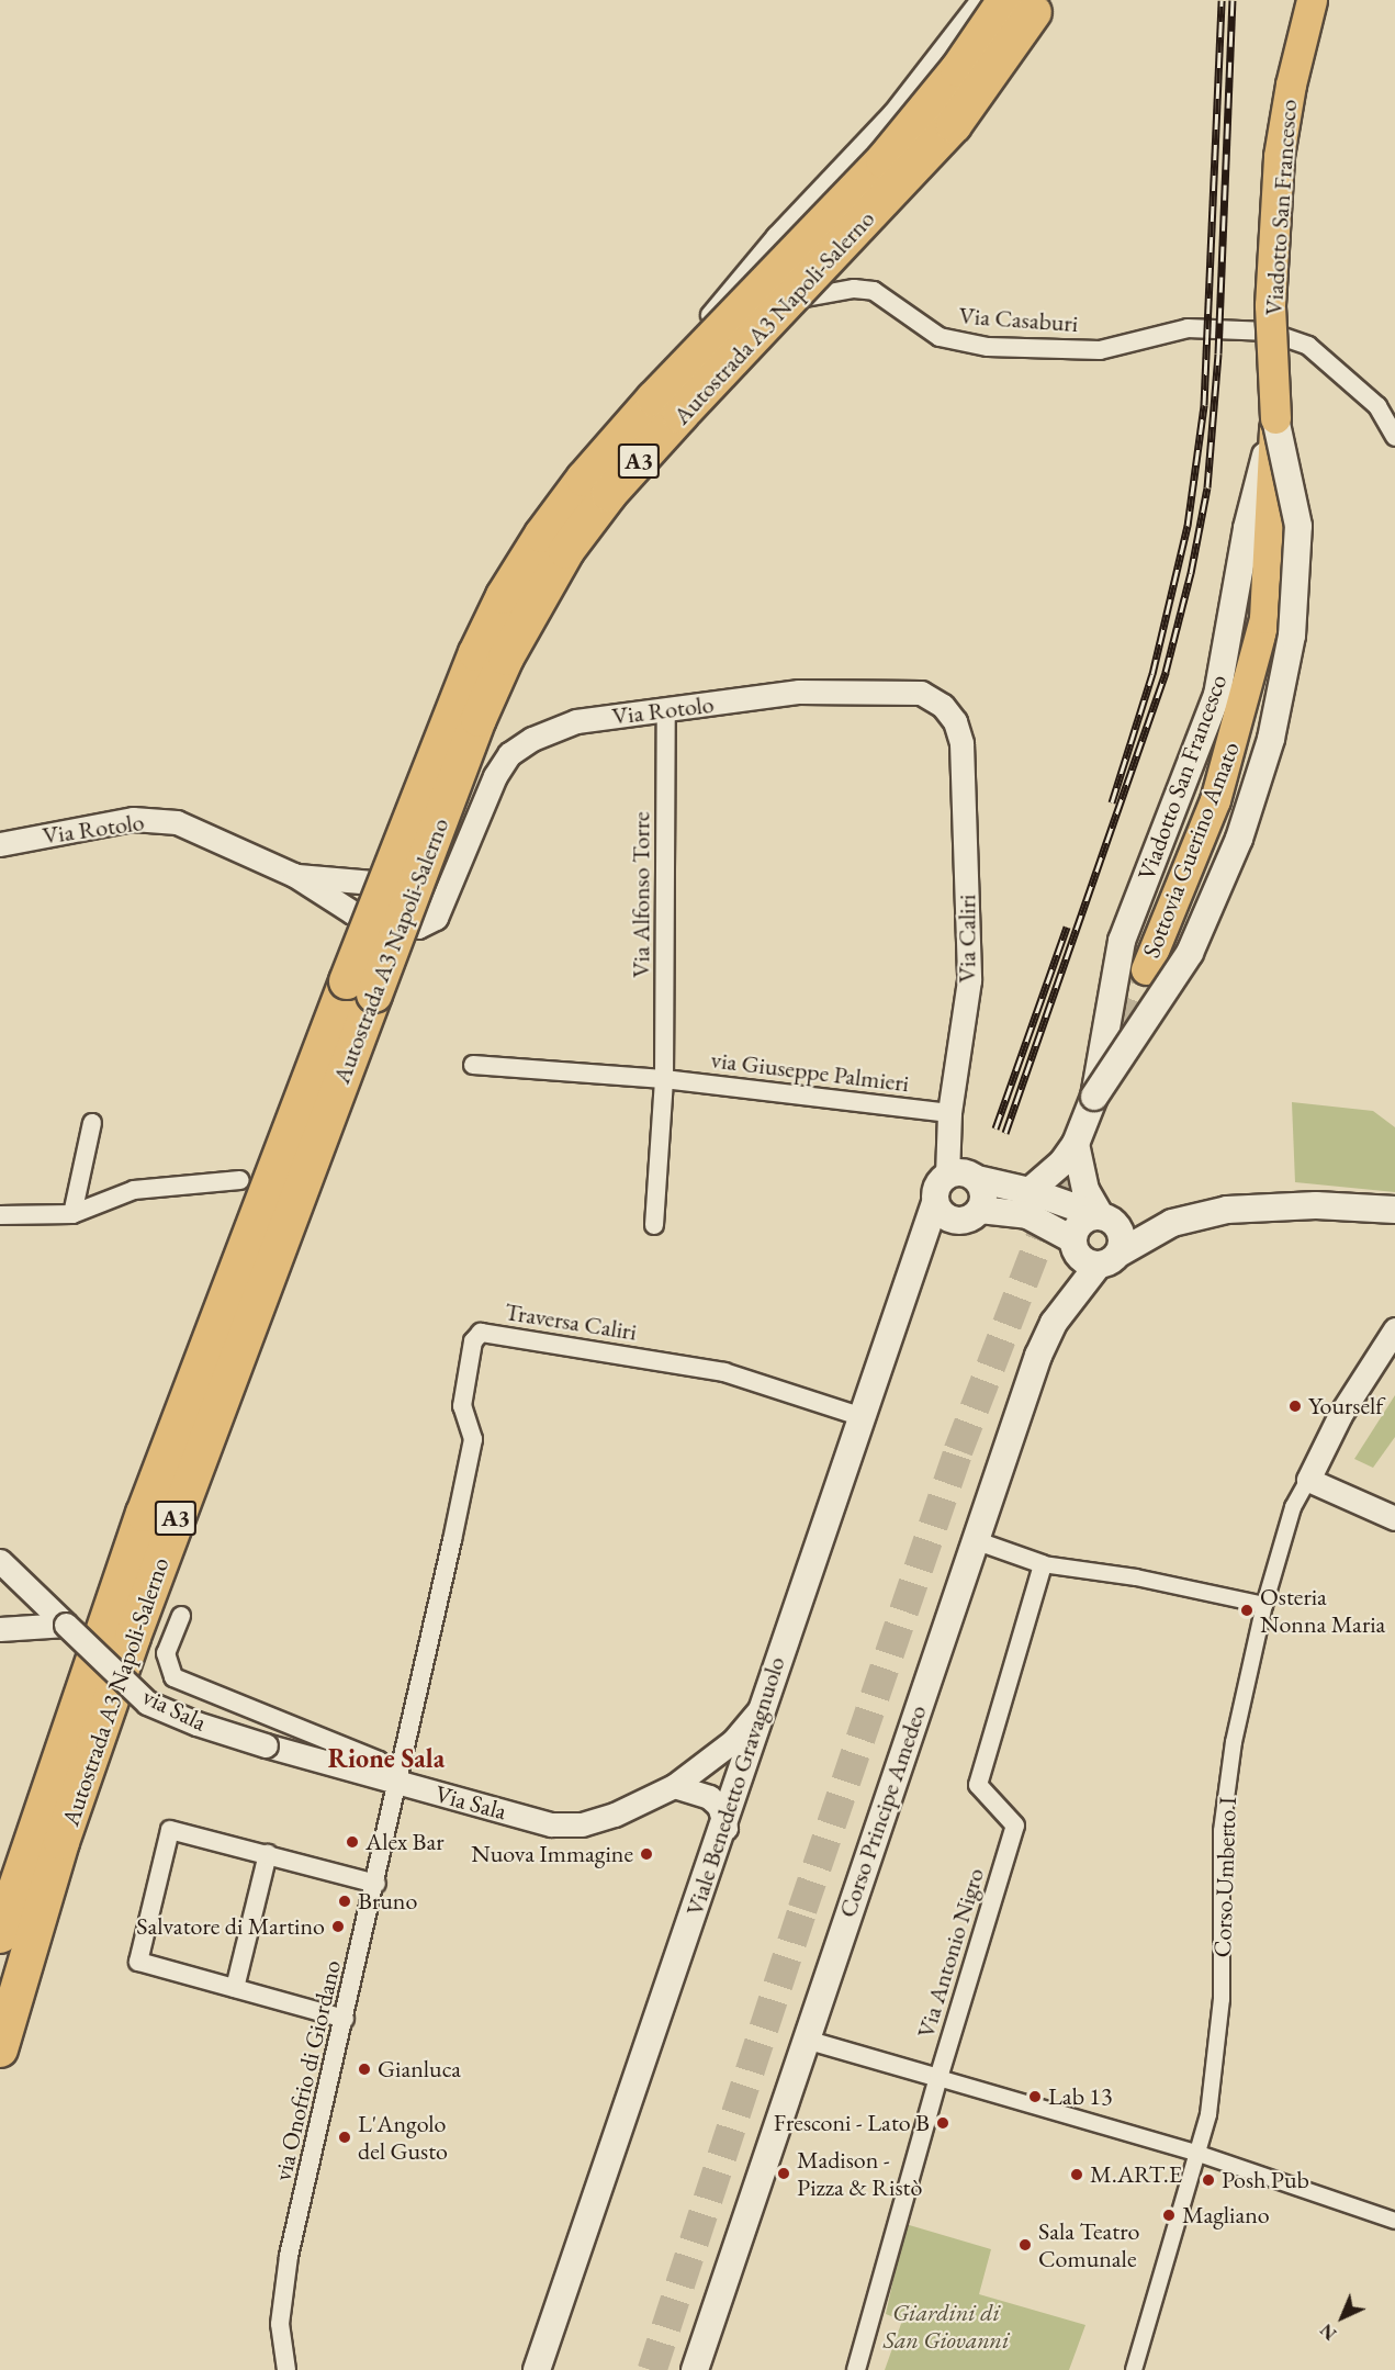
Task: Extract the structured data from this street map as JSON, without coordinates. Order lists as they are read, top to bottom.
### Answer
{
  "streets": {
    "highway": ["Autostrada A3 Napoli-Salerno", "A3"],
    "main road": [
      "Viadotto San Francesco",
      "Sottovia Guerino Amato",
      "Via Caliri",
      "Viale Benedetto Gravagnuolo",
      "Corso Principe Amedeo"
    ],
    "street": [
      "Via Casaburi",
      "Via Rotolo",
      "Via Alfonso Torre",
      "via Giuseppe Palmieri",
      "Traversa Caliri",
      "via Sala",
      "Via Sala",
      "Corso Umberto I",
      "Via Antonio Nigro",
      "via Onofrio di Giordano"
    ]
  },
  "crossings": [
    ["Viadotto San Francesco", "Sottovia Guerino Amato"],
    ["Viadotto San Francesco", "Corso Principe Amedeo"],
    ["Via Rotolo", "Via Alfonso Torre"],
    ["Via Rotolo", "Via Caliri"],
    ["Via Alfonso Torre", "via Giuseppe Palmieri"],
    ["Via Caliri", "via Giuseppe Palmieri"],
    ["Via Caliri", "Viale Benedetto Gravagnuolo"],
    ["Via Caliri", "Corso Principe Amedeo"],
    ["Traversa Caliri", "Viale Benedetto Gravagnuolo"],
    ["Traversa Caliri", "via Onofrio di Giordano"],
    ["via Sala", "Via Sala"],
    ["Viale Benedetto Gravagnuolo", "Via Sala"],
    ["Viale Benedetto Gravagnuolo", "Corso Principe Amedeo"],
    ["Via Sala", "via Onofrio di Giordano"]
  ],
  "districts": ["Rione Sala"],
  "parks": ["Giardini di San Giovanni"],
  "places": [
    "Yourself",
    "Osteria Nonna Maria",
    "Alex Bar",
    "Nuova Immagine",
    "Bruno",
    "Salvatore di Martino",
    "Gianluca",
    "Lab 13",
    "Fresconi - Lato B",
    "L'Angolo del Gusto",
    "Madison - Pizza & Ristò",
    "M.ART.E",
    "Posh Pub",
    "Magliano",
    "Sala Teatro Comunale"
  ],
  "north": "bottom left"
}
